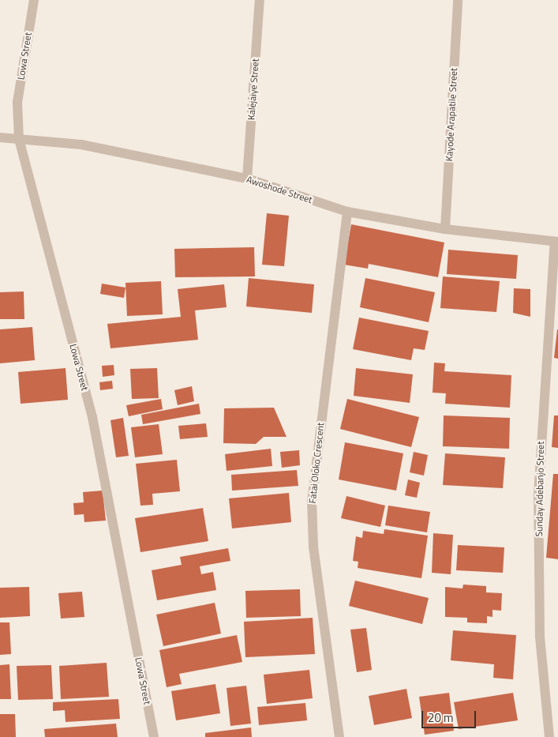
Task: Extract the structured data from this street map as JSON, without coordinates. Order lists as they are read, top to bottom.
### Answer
{
  "streets": {
    "street": [
      "Lowa Street",
      "Kalejaiye Street",
      "Kayode Arapatile Street",
      "Awoshode Street",
      "Fatai Oloko Crescent",
      "Sunday Adebanjo Street"
    ]
  },
  "crossings": [
    ["Lowa Street", "Awoshode Street"],
    ["Kalejaiye Street", "Awoshode Street"],
    ["Kayode Arapatile Street", "Awoshode Street"],
    ["Awoshode Street", "Fatai Oloko Crescent"],
    ["Awoshode Street", "Sunday Adebanjo Street"]
  ],
  "scale_bar": "20 m"
}
